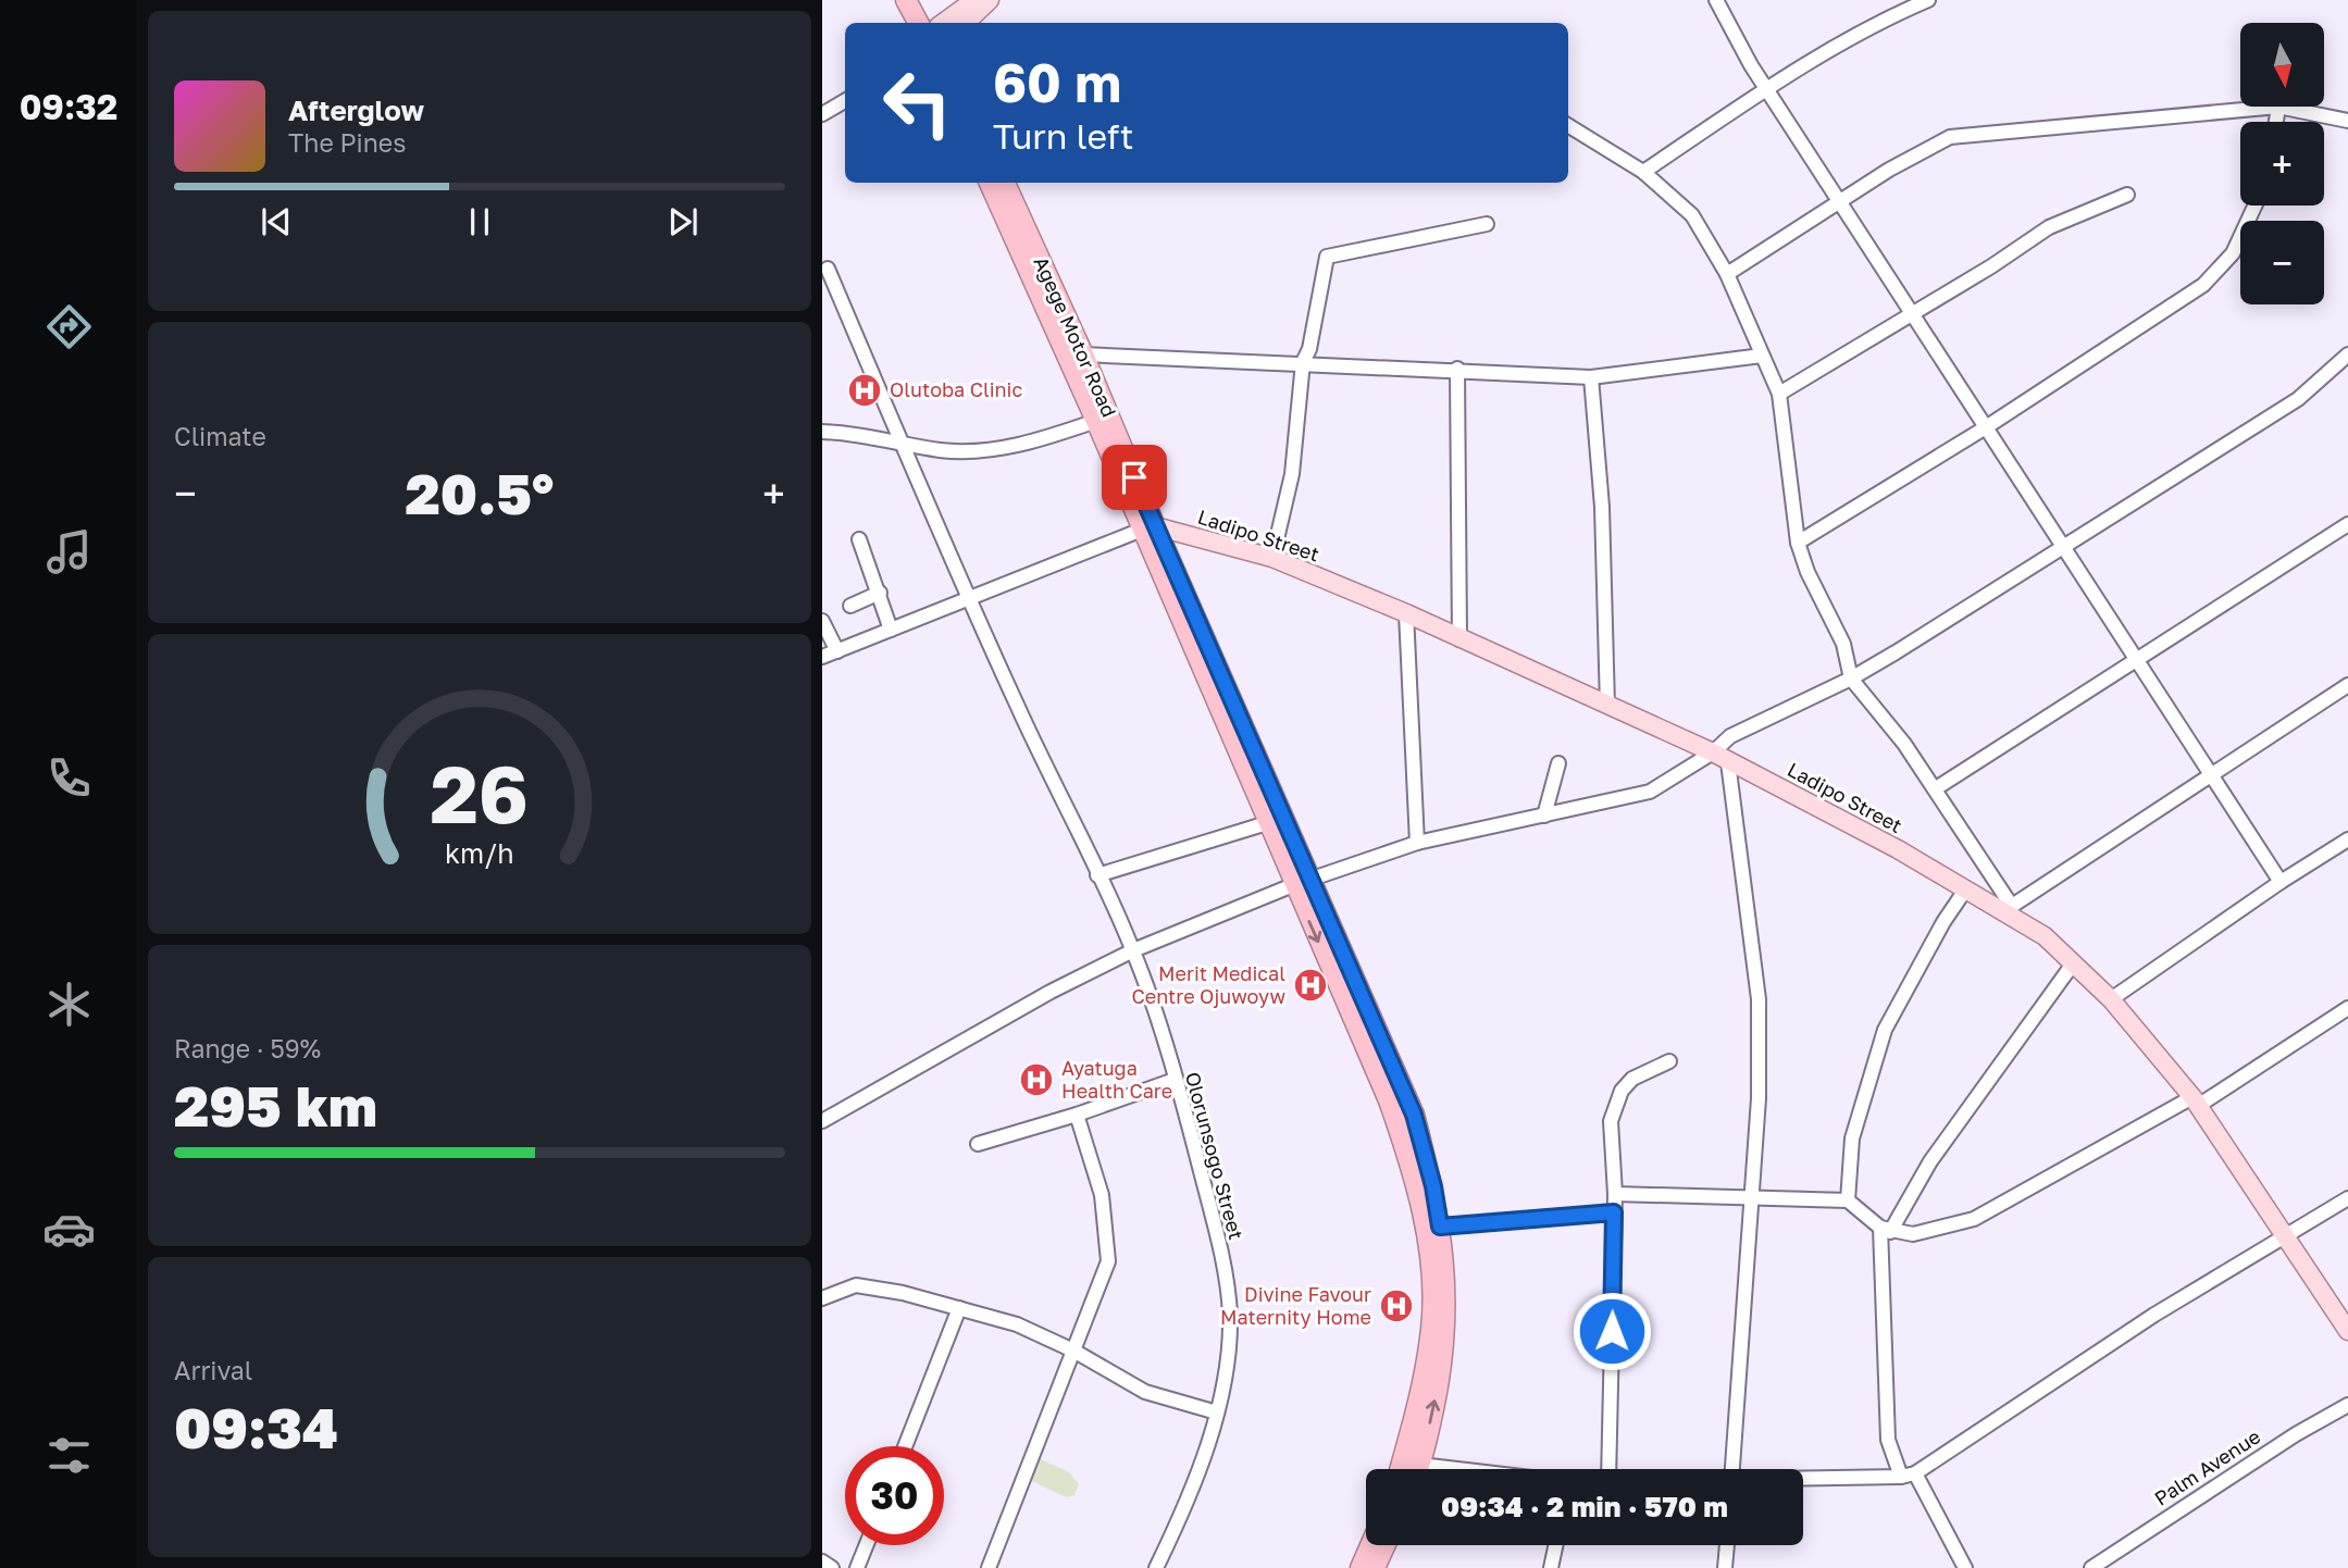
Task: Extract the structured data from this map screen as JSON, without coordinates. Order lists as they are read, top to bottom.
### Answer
{
  "streets": {
    "highway": ["Agege Motor Road"],
    "main road": ["Ladipo Street"],
    "street": ["Olorunsogo Street", "Palm Avenue"]
  },
  "crossings": [
    ["Agege Motor Road", "Ladipo Street"]
  ],
  "places": {
    "hospital": [
      "Olutoba Clinic",
      "Merit Medical Centre Ojuwoyw",
      "Ayatuga Health Care",
      "Divine Favour Maternity Home"
    ]
  },
  "north": "bottom",
  "page": {
    "tabs": "09:32",
    "map_buttons": ["+", "−"],
    "turn": ["60 m", "Turn left"],
    "song": ["Afterglow", "The Pines"],
    "tile": [
      "Climate",
      ["Range · 59%", "295 km"],
      ["Arrival", "09:34"]
    ],
    "heat": ["−", "20.5°", "+"],
    "limit": "30",
    "trip": "09:34 · 2 min · 570 m",
    "gauge": ["26", "km/h"]
  }
}
